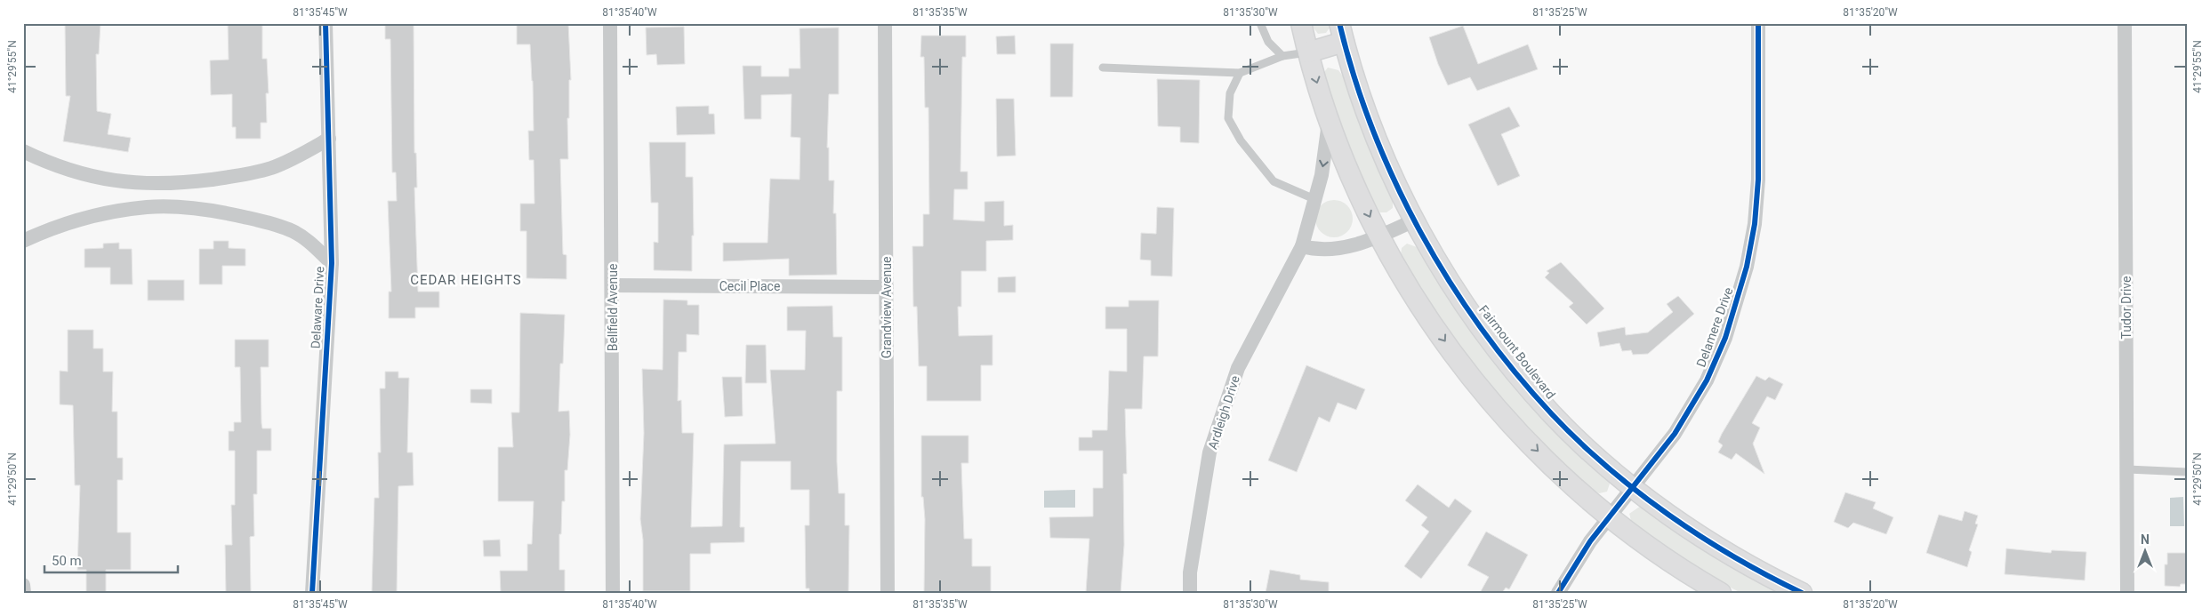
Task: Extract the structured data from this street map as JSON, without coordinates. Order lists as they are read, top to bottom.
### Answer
{
  "streets": {
    "main road": ["Fairmount Boulevard"],
    "street": [
      "Cecil Place",
      "Delaware Drive",
      "Bellfield Avenue",
      "Grandview Avenue",
      "Tudor Drive",
      "Delamere Drive",
      "Ardleigh Drive"
    ]
  },
  "crossings": [
    ["Cecil Place", "Bellfield Avenue"],
    ["Cecil Place", "Grandview Avenue"],
    ["Delamere Drive", "Fairmount Boulevard"]
  ],
  "districts": ["CEDAR HEIGHTS"],
  "scale_bar": "50 m",
  "north": "top",
  "coordinates": [
    "81°35'45\"W",
    "81°35'40\"W",
    "81°35'35\"W",
    "81°35'30\"W",
    "81°35'25\"W",
    "81°35'20\"W",
    "41°29'55\"N",
    "41°29'50\"N"
  ]
}
